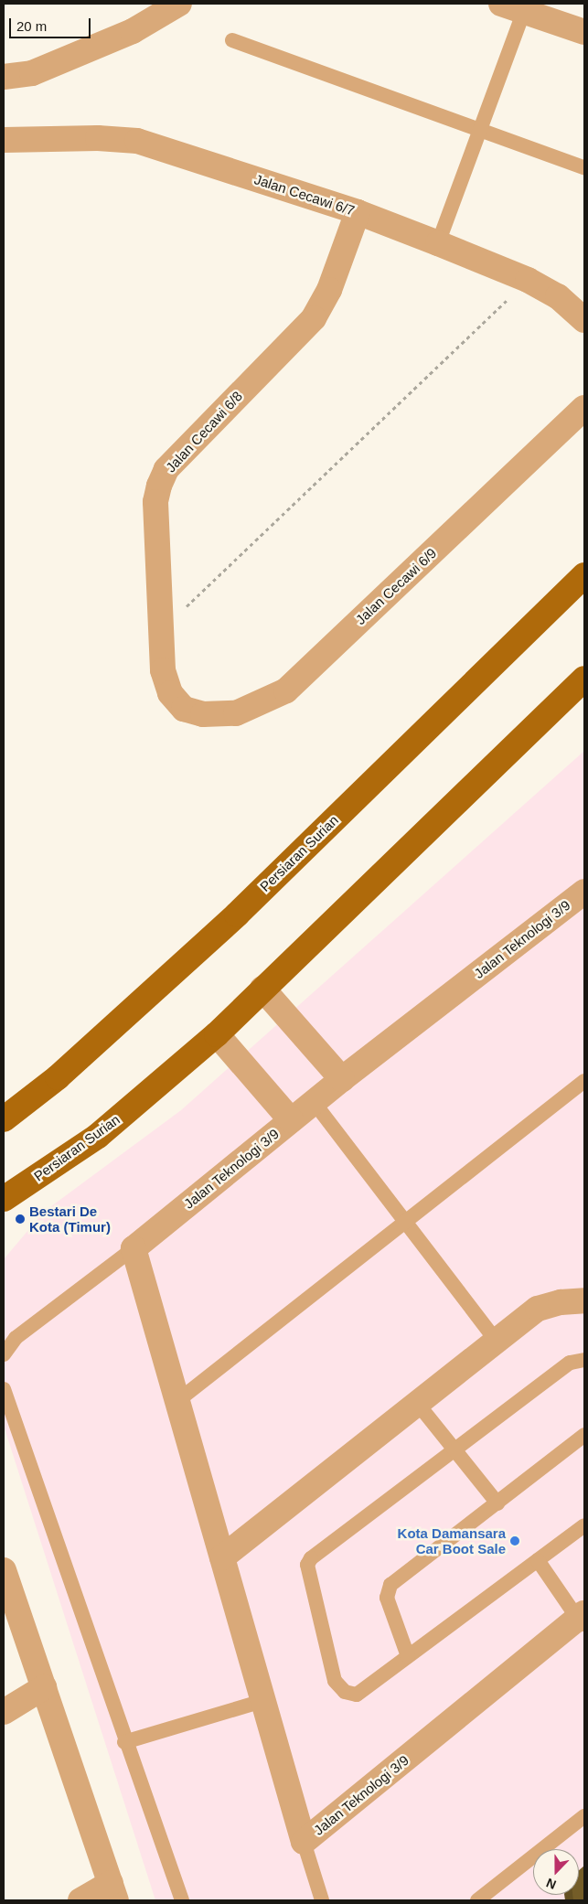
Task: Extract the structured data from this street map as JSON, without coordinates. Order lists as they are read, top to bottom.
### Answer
{
  "streets": {
    "main road": ["Persiaran Surian"],
    "street": [
      "Jalan Cecawi 6/7",
      "Jalan Cecawi 6/8",
      "Jalan Cecawi 6/9",
      "Jalan Teknologi 3/9"
    ]
  },
  "crossings": [
    ["Jalan Cecawi 6/7", "Jalan Cecawi 6/8"],
    ["Jalan Cecawi 6/8", "Jalan Cecawi 6/9"]
  ],
  "places": ["Bestari De Kota (Timur)", "Kota Damansara Car Boot Sale"],
  "scale_bar": "20 m",
  "north": "bottom"
}
